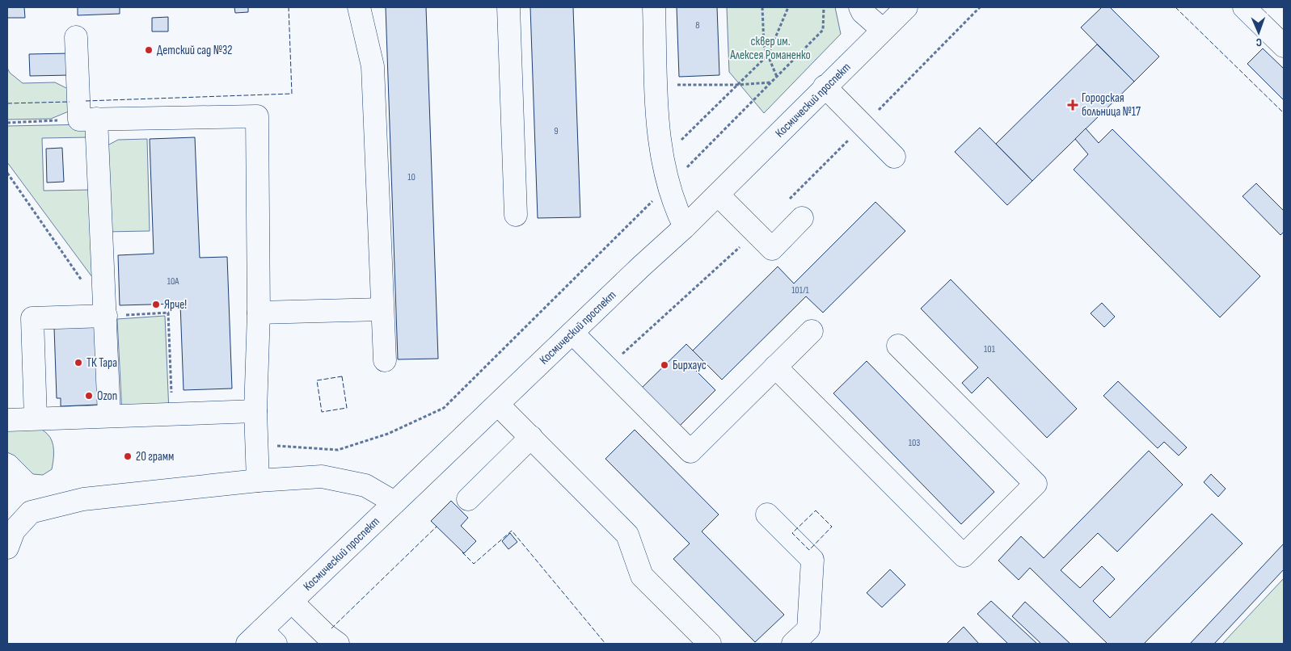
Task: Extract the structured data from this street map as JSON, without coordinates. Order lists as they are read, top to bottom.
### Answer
{
  "streets": {
    "main road": ["Космический проспект"]
  },
  "parks": ["сквер им. Алексея Романенко"],
  "places": {
    "other": [
      "Детский сад №32",
      "Ярче!",
      "ТК Тара",
      "Бирхаус",
      "Ozon",
      "20 грамм"
    ],
    "health": ["Городская больница №17"]
  },
  "house_numbers": [
    "8",
    "9",
    "10",
    "10А",
    "101/1",
    "101",
    "103"
  ],
  "north": "bottom"
}
